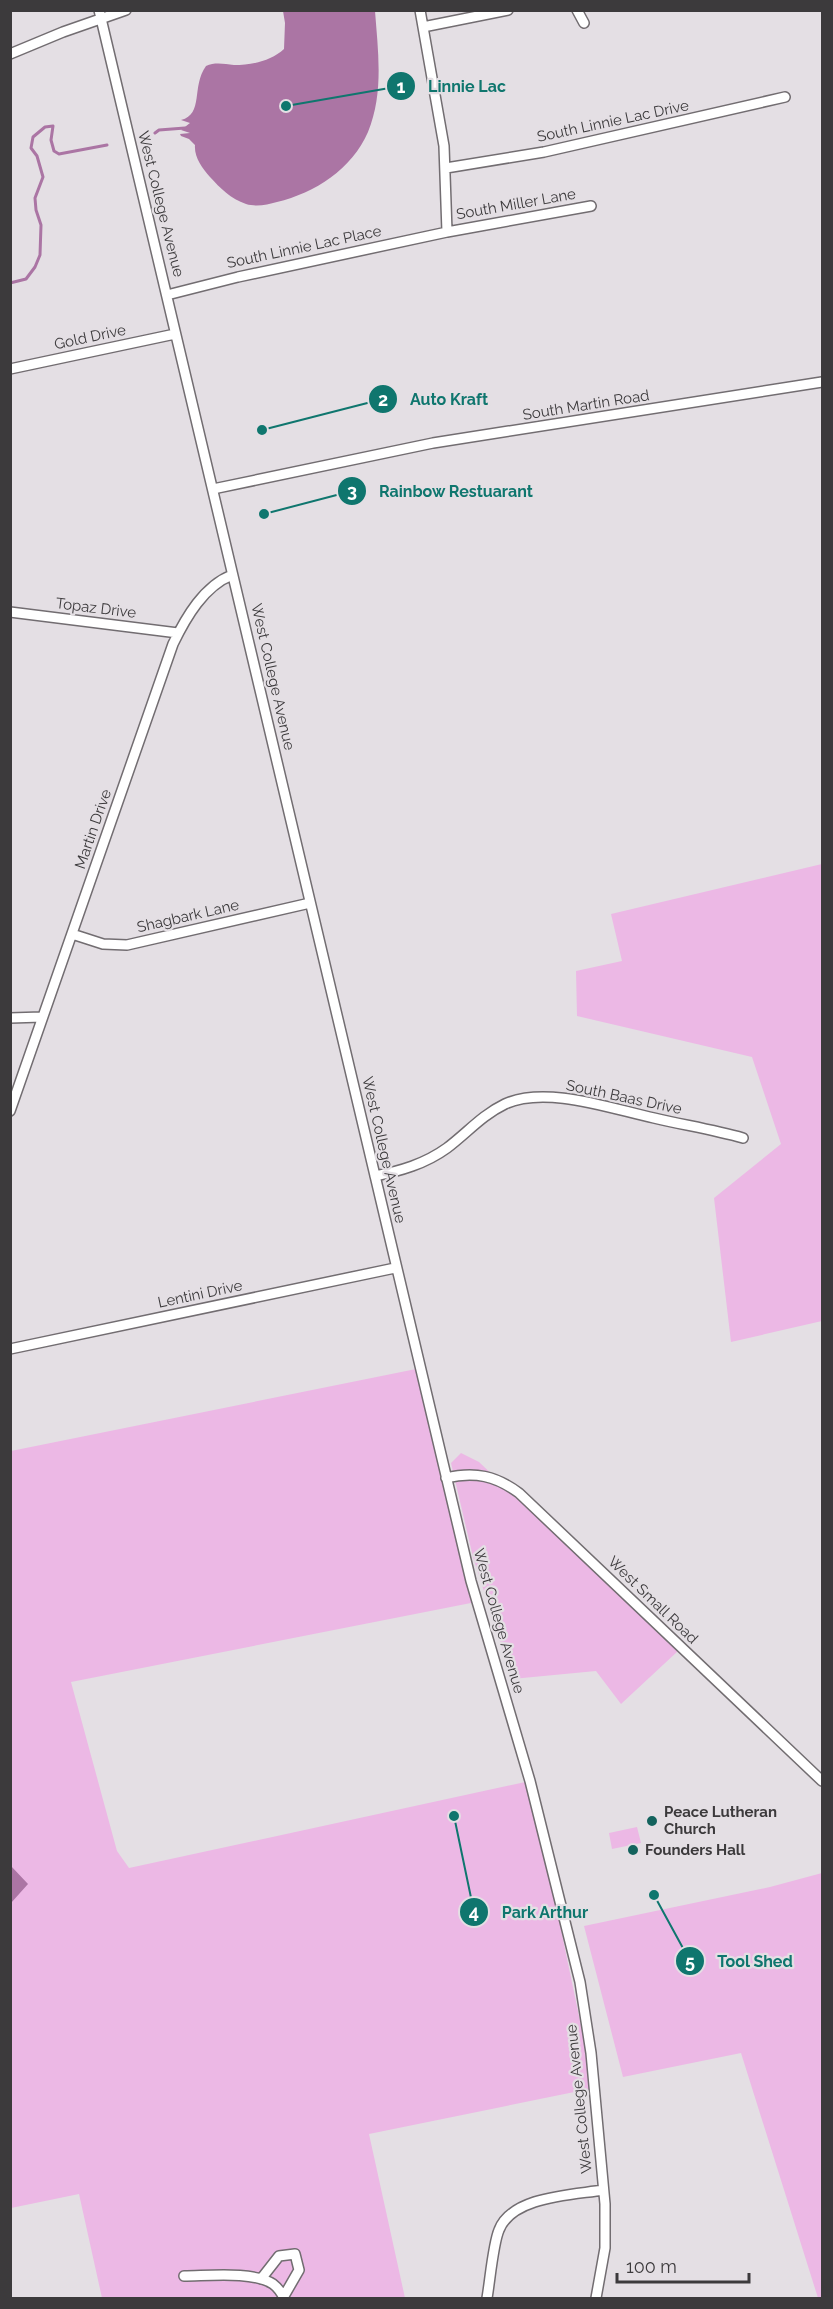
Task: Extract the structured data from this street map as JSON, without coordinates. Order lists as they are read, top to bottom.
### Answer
{
  "streets": {
    "street": [
      "South Linnie Lac Drive",
      "West College Avenue",
      "South Miller Lane",
      "South Linnie Lac Place",
      "Gold Drive",
      "South Martin Road",
      "Topaz Drive",
      "Martin Drive",
      "Shagbark Lane",
      "South Baas Drive",
      "Lentini Drive",
      "West Small Road"
    ]
  },
  "crossings": [
    ["West College Avenue", "South Linnie Lac Place"],
    ["West College Avenue", "Gold Drive"],
    ["West College Avenue", "South Martin Road"],
    ["West College Avenue", "Martin Drive"],
    ["West College Avenue", "Shagbark Lane"],
    ["West College Avenue", "South Baas Drive"],
    ["West College Avenue", "Lentini Drive"],
    ["West College Avenue", "West Small Road"],
    ["South Miller Lane", "South Linnie Lac Place"],
    ["Topaz Drive", "Martin Drive"],
    ["Martin Drive", "Shagbark Lane"]
  ],
  "places": [
    "Linnie Lac",
    "Auto Kraft",
    "Rainbow Restuarant",
    "Park Arthur",
    "Peace Lutheran Church",
    "Founders Hall",
    "Tool Shed"
  ],
  "scale_bar": "100 m"
}
